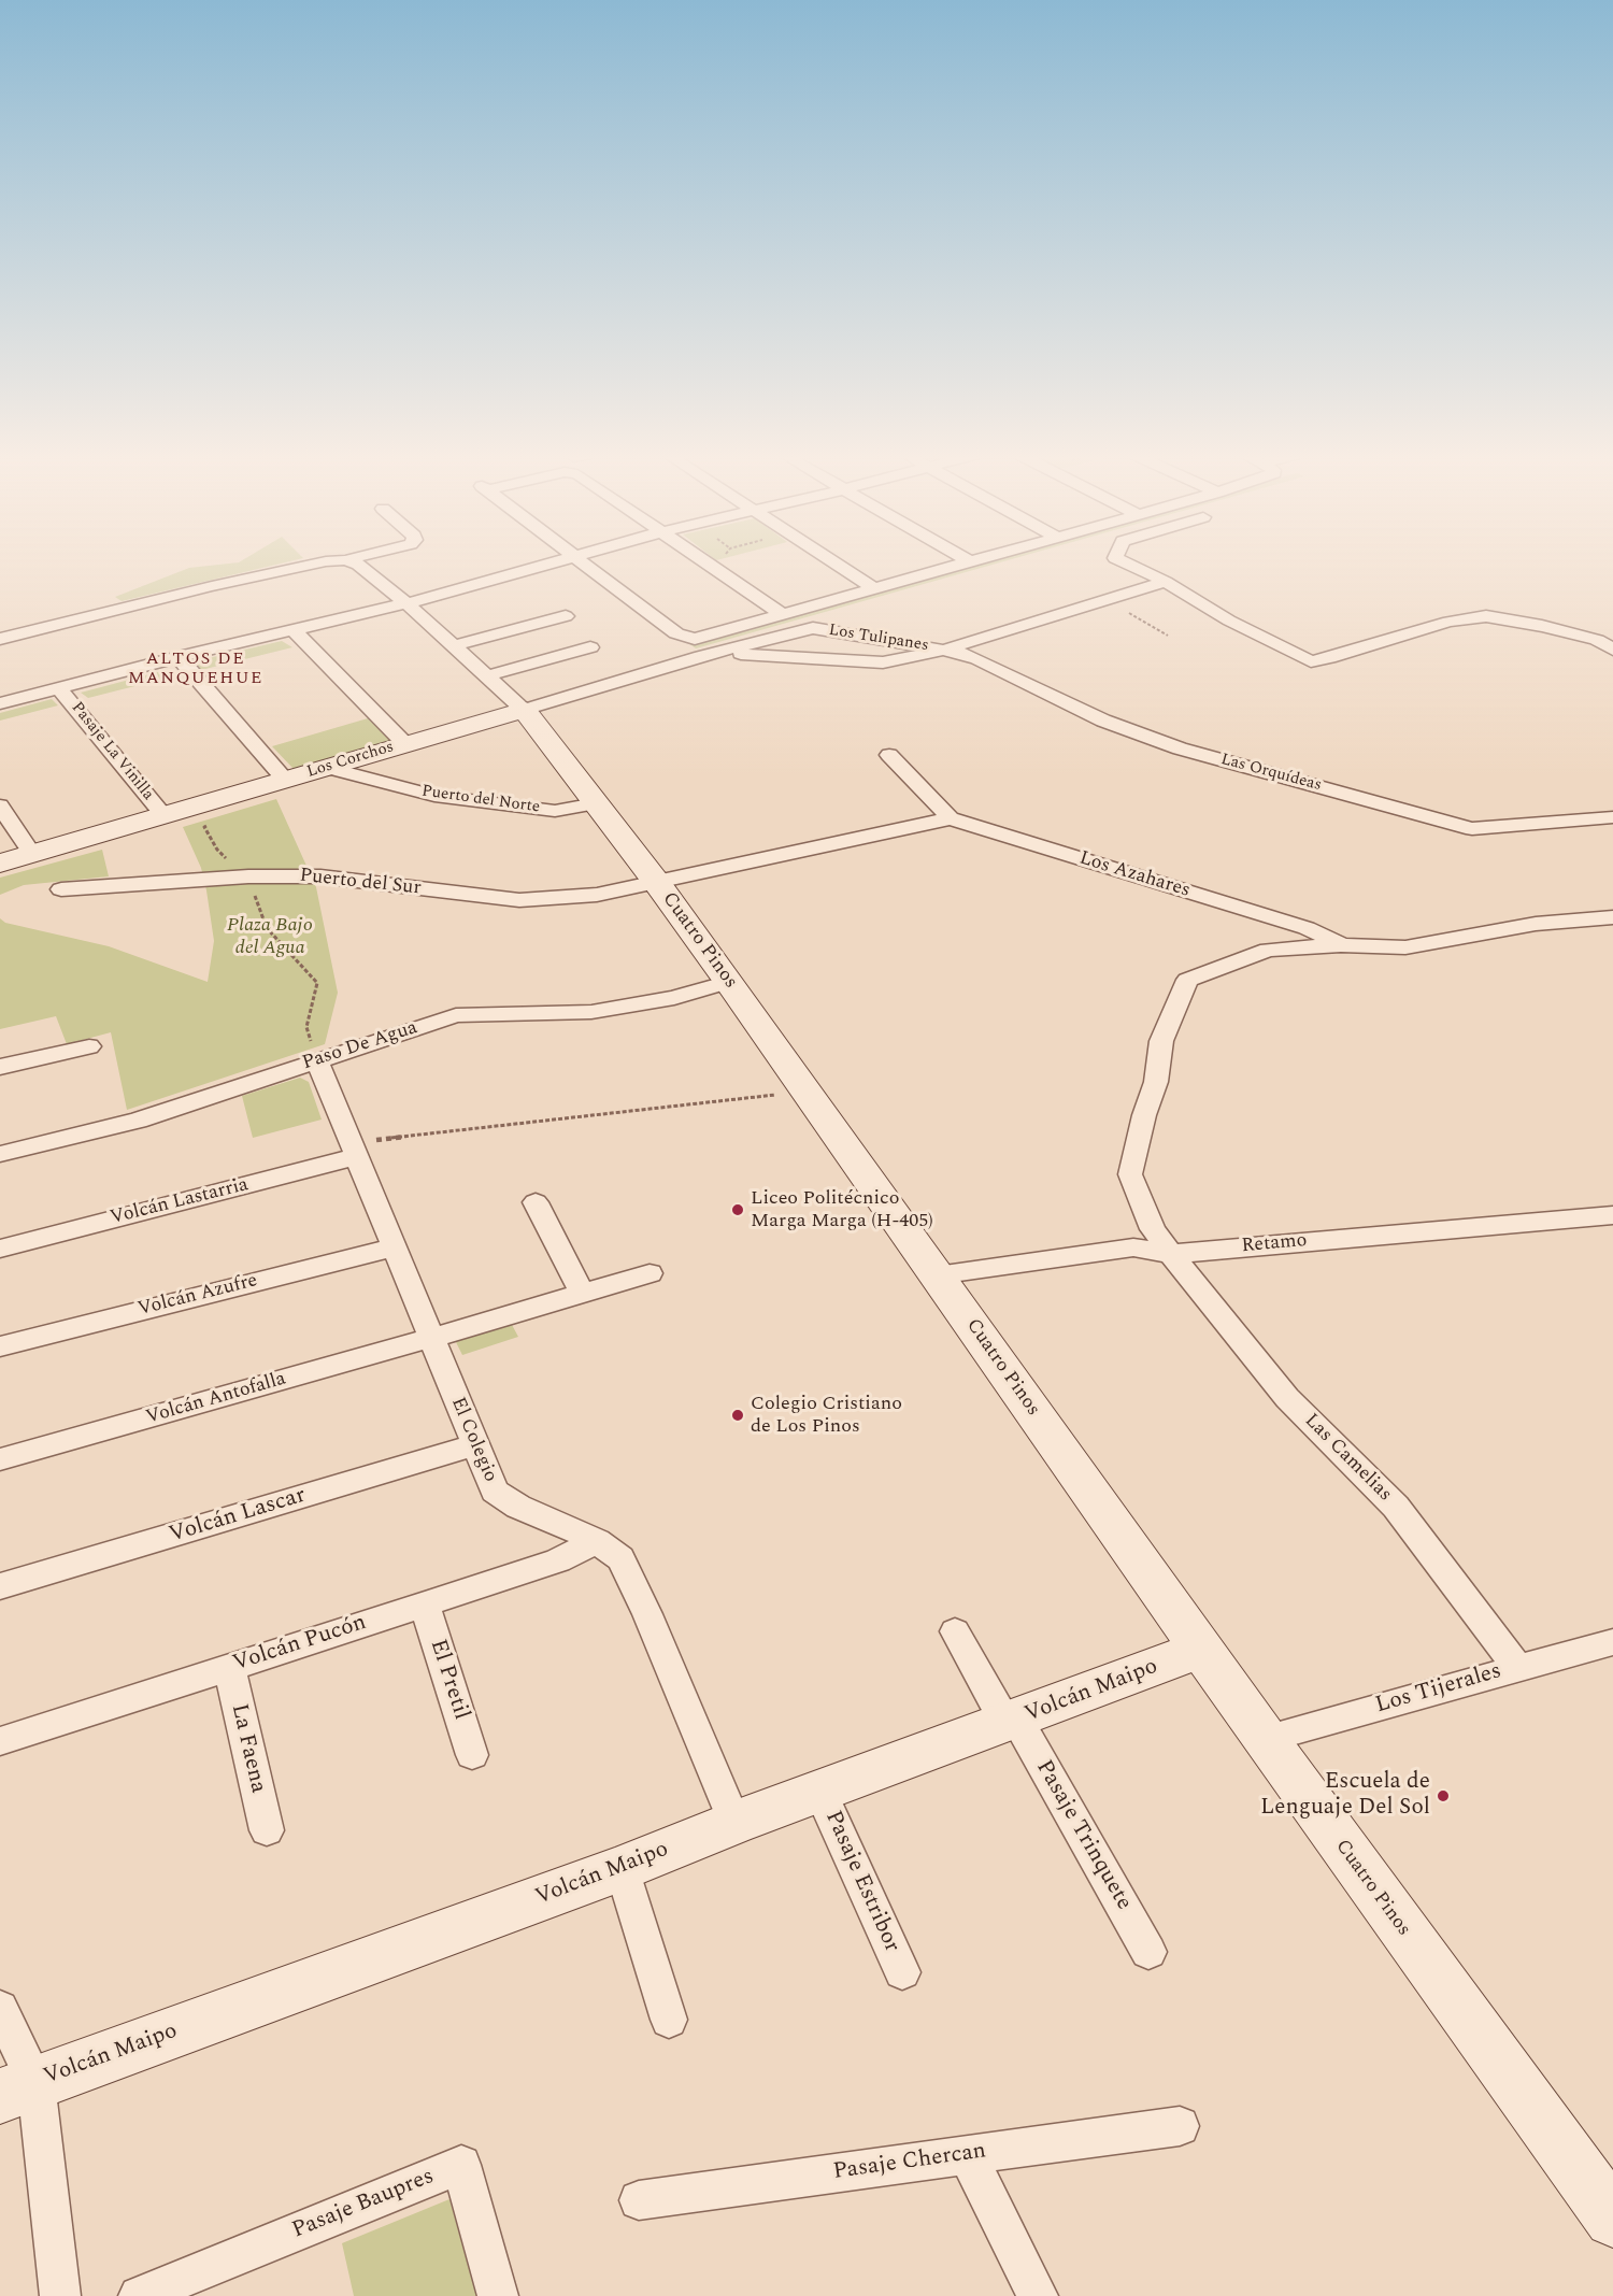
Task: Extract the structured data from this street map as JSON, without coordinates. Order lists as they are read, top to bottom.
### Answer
{
  "streets": {
    "street": [
      "Los Tulipanes",
      "Pasaje La Vinilla",
      "Los Corchos",
      "Las Orquídeas",
      "Puerto del Norte",
      "Los Azahares",
      "Puerto del Sur",
      "Cuatro Pinos",
      "Paso De Agua",
      "Volcán Lastarria",
      "Retamo",
      "Volcán Azufre",
      "Volcán Antofalla",
      "El Colegio",
      "Las Camelias",
      "Volcán Lascar",
      "Volcán Pucón",
      "El Pretil",
      "Los Tijerales",
      "Volcán Maipo",
      "La Faena",
      "Pasaje Trinquete",
      "Pasaje Estribor",
      "Pasaje Chercan",
      "Pasaje Baupres"
    ]
  },
  "crossings": [
    ["Los Tulipanes", "Los Corchos"],
    ["Los Tulipanes", "Las Orquídeas"],
    ["Pasaje La Vinilla", "Los Corchos"],
    ["Los Corchos", "Puerto del Norte"],
    ["Los Corchos", "Cuatro Pinos"],
    ["Puerto del Norte", "Cuatro Pinos"],
    ["Los Azahares", "Puerto del Sur"],
    ["Los Azahares", "Cuatro Pinos"],
    ["Los Azahares", "Las Camelias"],
    ["Puerto del Sur", "Cuatro Pinos"],
    ["Cuatro Pinos", "Paso De Agua"],
    ["Cuatro Pinos", "Retamo"],
    ["Cuatro Pinos", "Los Tijerales"],
    ["Cuatro Pinos", "Volcán Maipo"],
    ["Paso De Agua", "El Colegio"],
    ["Volcán Lastarria", "El Colegio"],
    ["Retamo", "Las Camelias"],
    ["Volcán Azufre", "El Colegio"],
    ["Volcán Antofalla", "El Colegio"],
    ["El Colegio", "Volcán Lascar"],
    ["El Colegio", "Volcán Pucón"],
    ["El Colegio", "Volcán Maipo"],
    ["Las Camelias", "Los Tijerales"],
    ["Volcán Pucón", "El Pretil"],
    ["Volcán Pucón", "La Faena"],
    ["Volcán Maipo", "Pasaje Trinquete"],
    ["Volcán Maipo", "Pasaje Estribor"]
  ],
  "districts": ["ALTOS DE MANQUEHUE"],
  "parks": ["Plaza Bajo del Agua"],
  "places": ["Liceo Politécnico Marga Marga (H-405)", "Colegio Cristiano de Los Pinos", "Escuela de Lenguaje Del Sol"]
}
